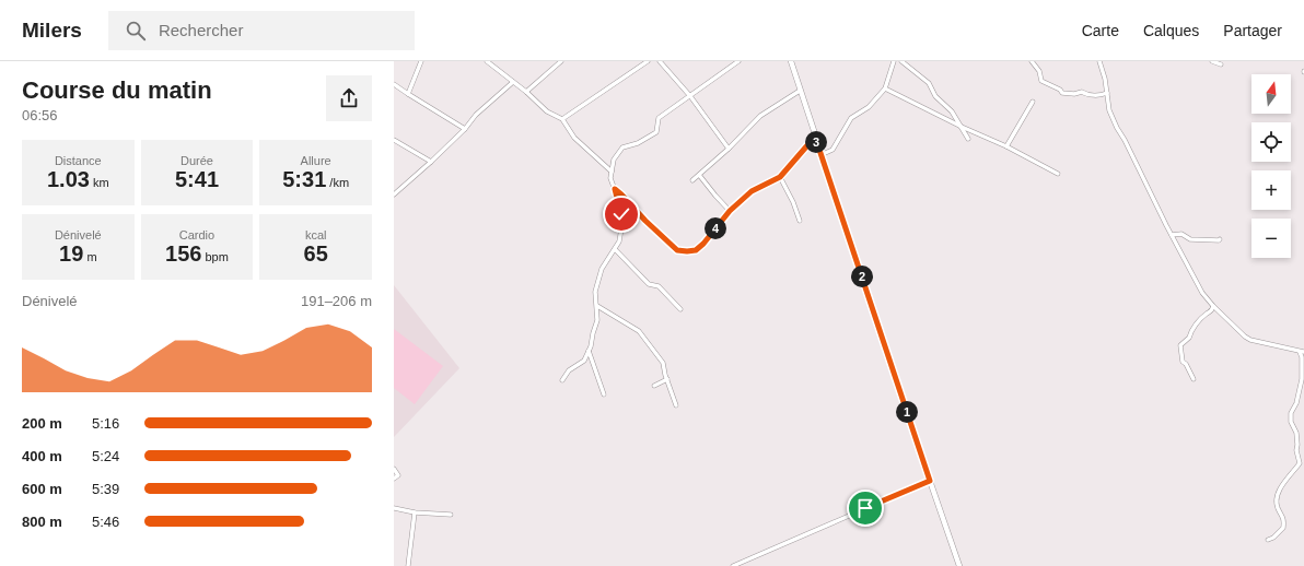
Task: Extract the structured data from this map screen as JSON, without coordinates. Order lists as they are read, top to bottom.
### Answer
{
  "north": "top",
  "page": {
    "header": "Milers",
    "search": "Rechercher",
    "nav": ["Carte", "Calques", "Partager"],
    "heading": ["Course du matin", "06:56"],
    "map_buttons": ["+", "−"],
    "pins": [
      "3",
      "4",
      "2",
      "1"
    ],
    "stats": [
      ["Distance", "1.03 km"],
      ["Durée", "5:41"],
      ["Allure", "5:31 /km"],
      ["Dénivelé", "19 m"],
      ["Cardio", "156 bpm"],
      ["kcal", "65"]
    ],
    "chart": ["Dénivelé", "191–206 m"],
    "list": [
      {
        "name": "200 m",
        "note": "5:16"
      },
      {
        "name": "400 m",
        "note": "5:24"
      },
      {
        "name": "600 m",
        "note": "5:39"
      },
      {
        "name": "800 m",
        "note": "5:46"
      }
    ]
  }
}
